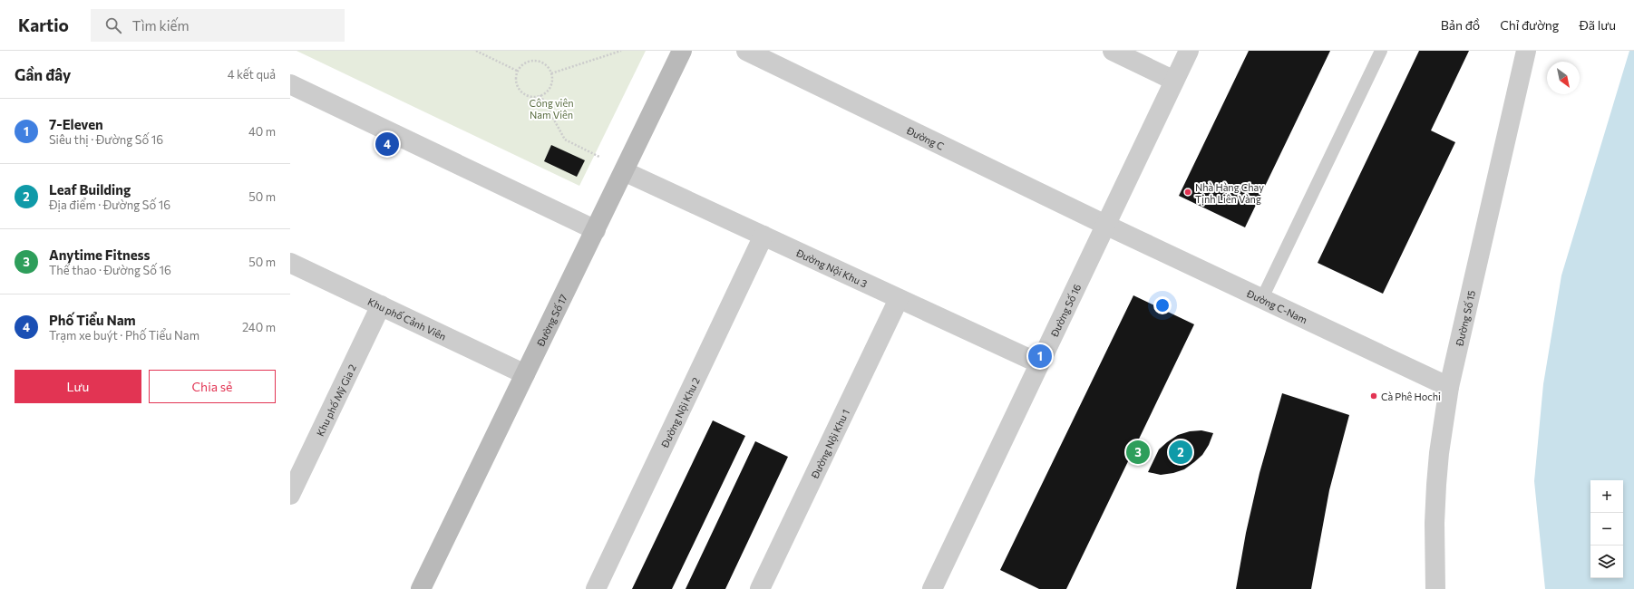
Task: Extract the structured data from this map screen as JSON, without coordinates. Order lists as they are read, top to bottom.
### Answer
{
  "streets": {
    "street": [
      "Đường C",
      "Đường Nội Khu 3",
      "Đường C-Nam",
      "Đường Số 16",
      "Khu phố Cảnh Viên",
      "Đường Số 15",
      "Đường Số 17",
      "Khu phố Mỹ Gia 2",
      "Đường Nội Khu 2",
      "Đường Nội Khu 1"
    ]
  },
  "crossings": [
    ["Đường C", "Đường C-Nam"],
    ["Đường C", "Đường Số 16"],
    ["Đường Nội Khu 3", "Đường Số 16"],
    ["Đường Nội Khu 3", "Đường Số 17"],
    ["Đường Nội Khu 3", "Đường Nội Khu 2"],
    ["Đường Nội Khu 3", "Đường Nội Khu 1"],
    ["Đường C-Nam", "Đường Số 16"],
    ["Đường C-Nam", "Đường Số 15"],
    ["Khu phố Cảnh Viên", "Đường Số 17"],
    ["Khu phố Cảnh Viên", "Khu phố Mỹ Gia 2"]
  ],
  "parks": ["Công viên Nam Viên"],
  "places": ["Nhà Hàng Chay Tịnh Liên Vàng", "Cà Phê Hochi"],
  "north": "bottom right",
  "page": {
    "header": "Kartio",
    "search": "Tìm kiếm",
    "nav": ["Bản đồ", "Chỉ đường", "Đã lưu"],
    "heading": ["Gần đây", "4 kết quả"],
    "list": [
      {
        "mark": "1",
        "name": "7-Eleven",
        "note": "Siêu thị · Đường Số 16",
        "value": "40 m"
      },
      {
        "mark": "2",
        "name": "Leaf Building",
        "note": "Địa điểm · Đường Số 16",
        "value": "50 m"
      },
      {
        "mark": "3",
        "name": "Anytime Fitness",
        "note": "Thể thao · Đường Số 16",
        "value": "50 m"
      },
      {
        "mark": "4",
        "name": "Phố Tiểu Nam",
        "note": "Trạm xe buýt · Phố Tiểu Nam",
        "value": "240 m"
      }
    ],
    "pins": [
      "4",
      "1",
      "2",
      "3"
    ],
    "buttons": ["Lưu", "Chia sẻ"],
    "map_buttons": ["+", "−"]
  }
}
